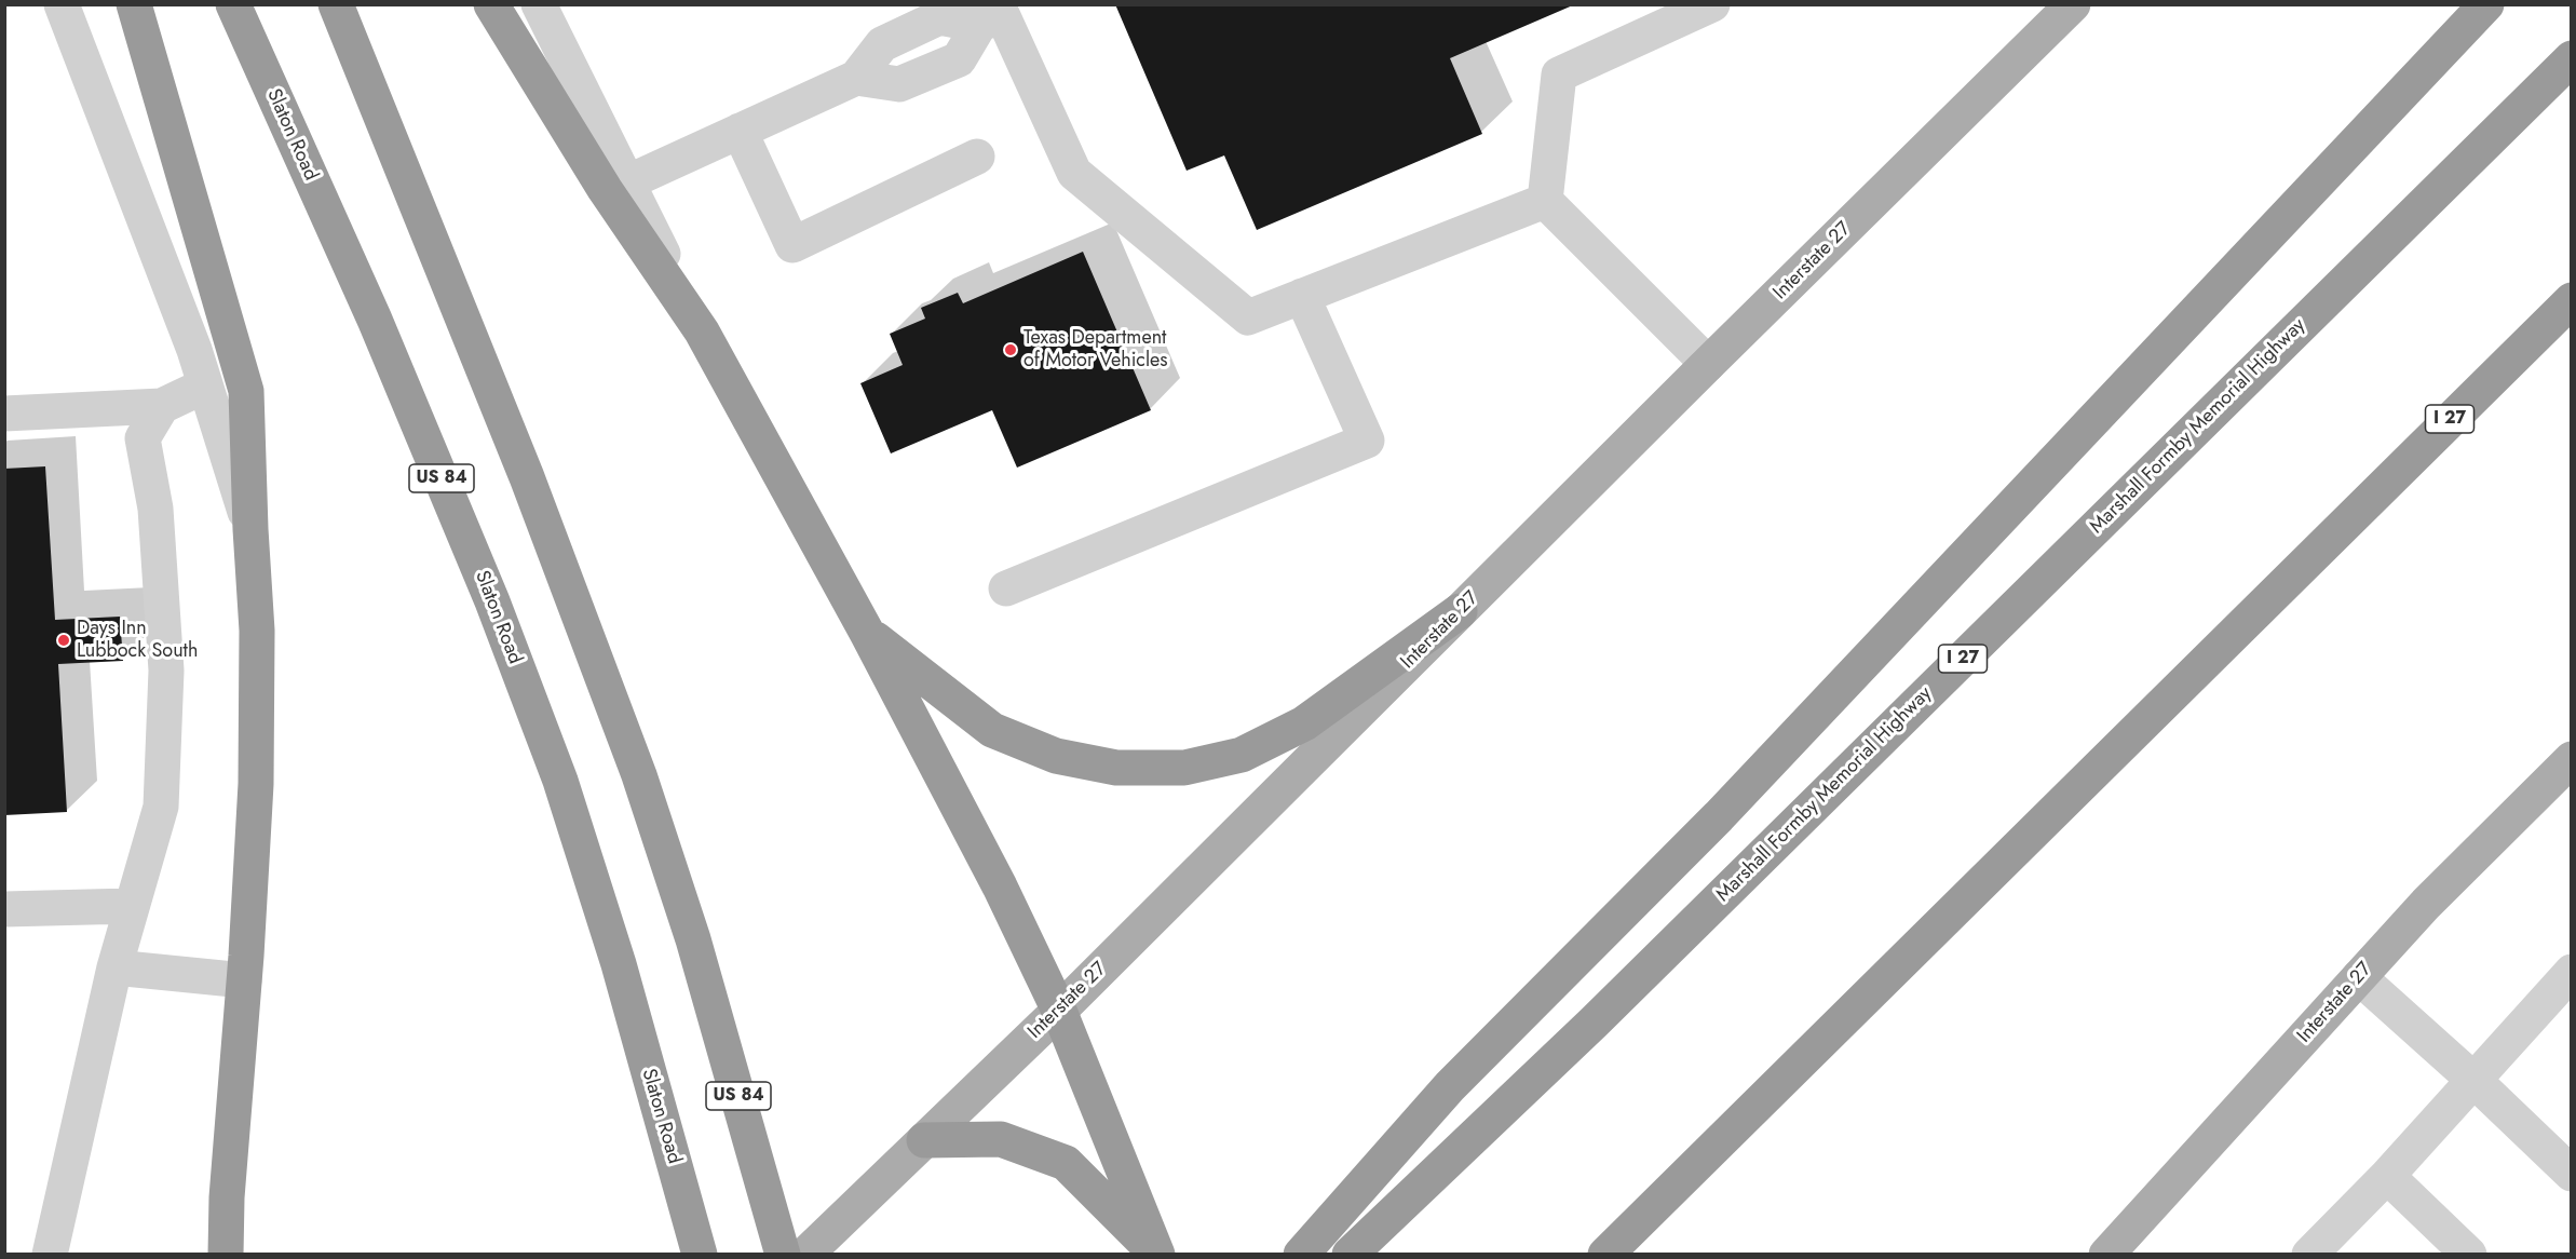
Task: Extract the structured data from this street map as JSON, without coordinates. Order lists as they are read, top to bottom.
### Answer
{
  "streets": {
    "highway": [
      "Slaton Road",
      "I 27",
      "Marshall Formby Memorial Highway",
      "US 84"
    ],
    "main road": ["Interstate 27"]
  },
  "places": ["Texas Department of Motor Vehicles", "Days Inn Lubbock South"]
}
